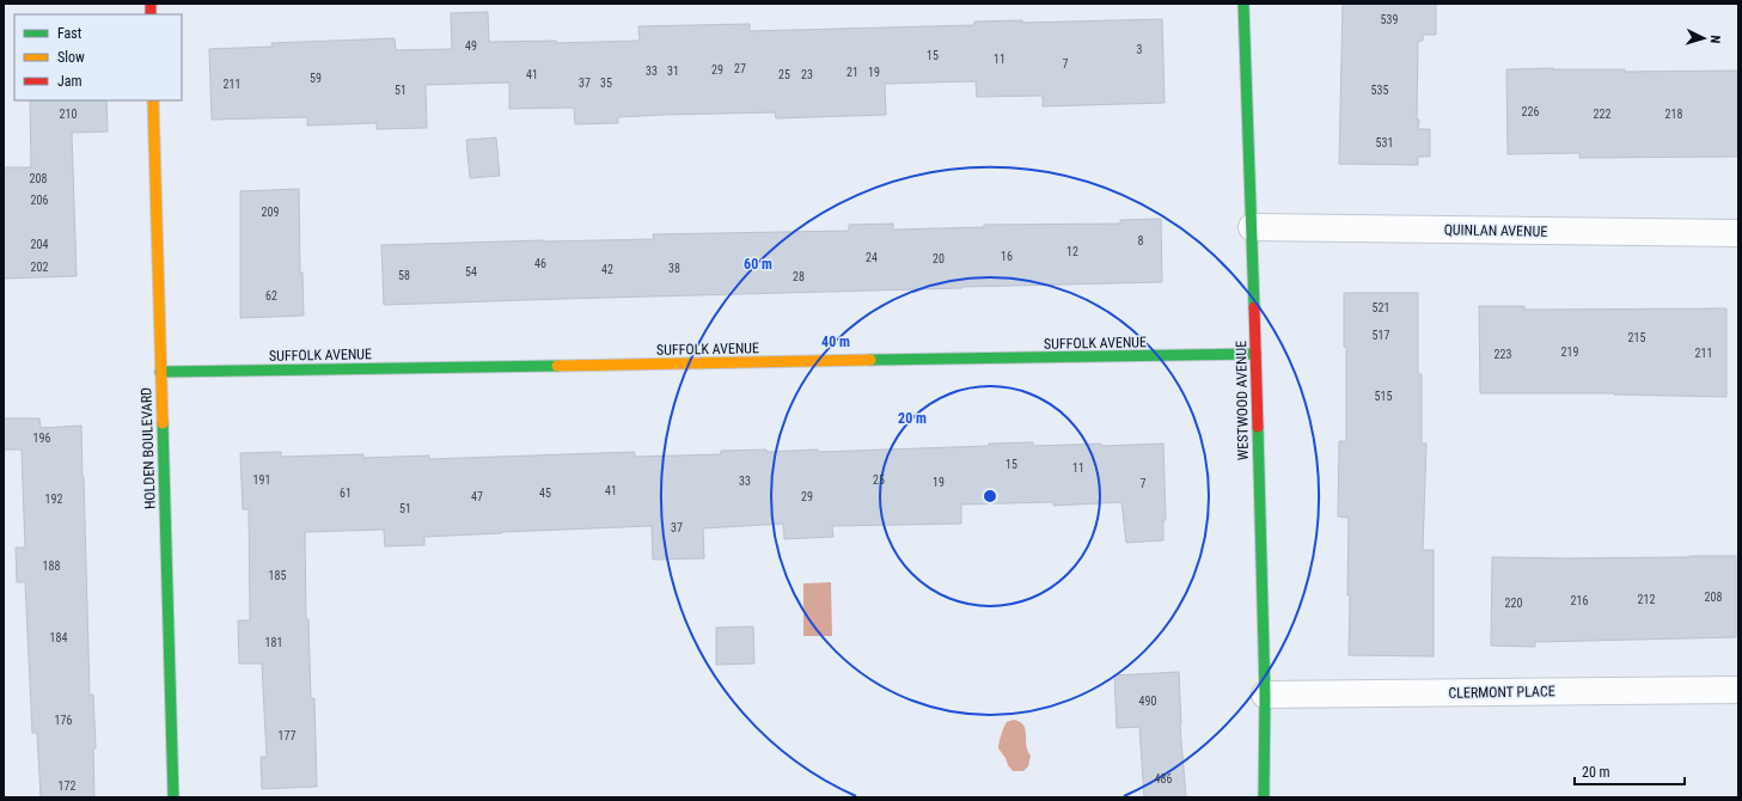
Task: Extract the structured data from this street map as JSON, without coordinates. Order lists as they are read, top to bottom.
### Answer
{
  "streets": {
    "street": [
      "QUINLAN AVENUE",
      "SUFFOLK AVENUE",
      "WESTWOOD AVENUE",
      "HOLDEN BOULEVARD",
      "CLERMONT PLACE"
    ]
  },
  "crossings": [
    ["QUINLAN AVENUE", "WESTWOOD AVENUE"],
    ["SUFFOLK AVENUE", "WESTWOOD AVENUE"],
    ["SUFFOLK AVENUE", "HOLDEN BOULEVARD"],
    ["WESTWOOD AVENUE", "CLERMONT PLACE"]
  ],
  "house_numbers": [
    "539",
    "49",
    "3",
    "15",
    "11",
    "7",
    "27",
    "29",
    "33",
    "31",
    "21",
    "19",
    "41",
    "25",
    "23",
    "59",
    "37",
    "35",
    "211",
    "51",
    "535",
    "226",
    "210",
    "222",
    "218",
    "531",
    "208",
    "206",
    "209",
    "8",
    "204",
    "12",
    "16",
    "24",
    "20",
    "46",
    "202",
    "38",
    "42",
    "54",
    "58",
    "28",
    "62",
    "521",
    "517",
    "215",
    "219",
    "211",
    "223",
    "515",
    "196",
    "15",
    "11",
    "191",
    "25",
    "33",
    "19",
    "7",
    "41",
    "61",
    "45",
    "47",
    "29",
    "192",
    "51",
    "37",
    "188",
    "185",
    "208",
    "212",
    "216",
    "220",
    "184",
    "181",
    "490",
    "176",
    "177",
    "486",
    "172"
  ],
  "legend": ["Fast", "Slow", "Jam"],
  "scale_bar": "20 m",
  "north": "right",
  "rings": ["60 m", "40 m", "20 m"]
}
